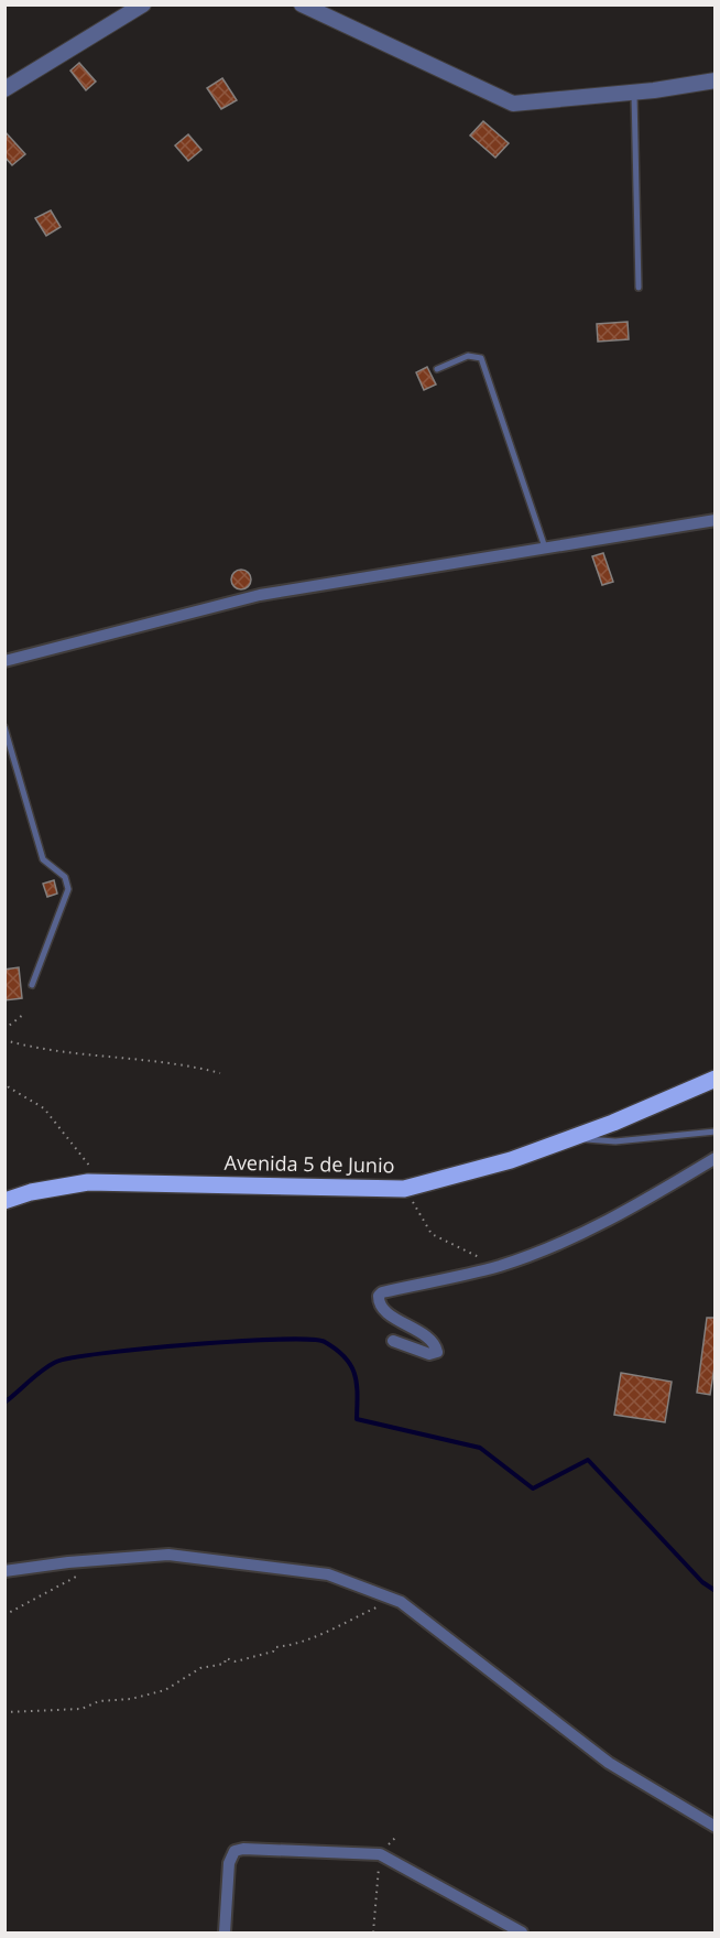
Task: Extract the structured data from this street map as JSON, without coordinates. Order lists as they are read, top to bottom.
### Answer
{
  "streets": {
    "main road": ["Avenida 5 de Junio"]
  }
}
